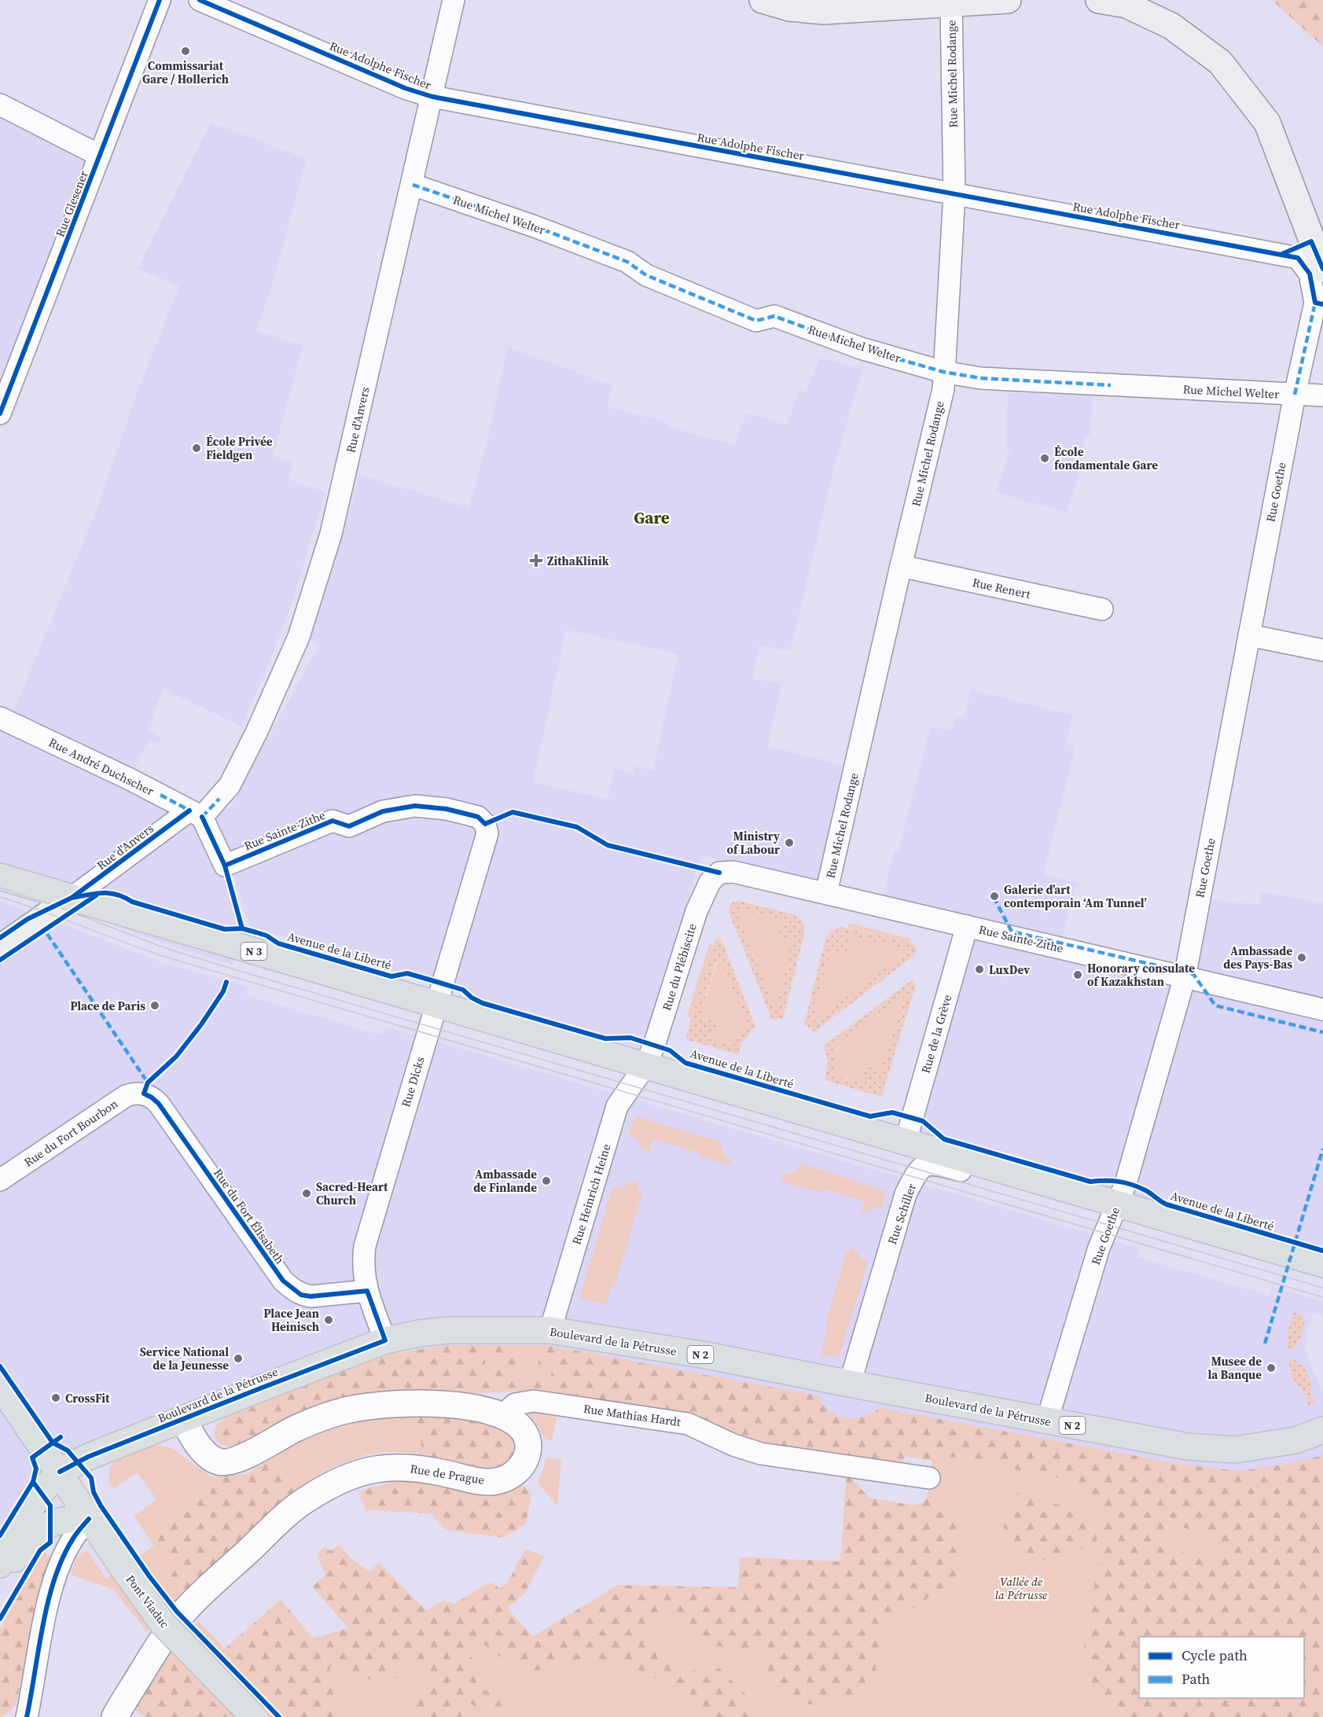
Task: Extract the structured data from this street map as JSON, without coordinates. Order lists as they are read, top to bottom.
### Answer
{
  "streets": {
    "main road": [
      "Avenue de la Liberté",
      "N 3",
      "Boulevard de la Pétrusse",
      "N 2",
      "Pont Viaduc"
    ],
    "street": [
      "Rue Adolphe Fischer",
      "Rue Michel Rodange",
      "Rue Glesener",
      "Rue Michel Welter",
      "Rue d'Anvers",
      "Rue Goethe",
      "Rue Renert",
      "Rue André Duchscher",
      "Rue Sainte-Zithe",
      "Rue du Plébiscite",
      "Rue de la Grève",
      "Rue Dicks",
      "Rue du Fort Bourbon",
      "Rue Heinrich Heine",
      "Rue Schiller",
      "Rue du Fort Élisabeth",
      "Rue Mathias Hardt",
      "Rue de Prague"
    ]
  },
  "crossings": [
    ["Rue Adolphe Fischer", "Rue Michel Rodange"],
    ["Rue Adolphe Fischer", "Rue d'Anvers"],
    ["Rue Adolphe Fischer", "Rue Goethe"],
    ["Rue Michel Rodange", "Rue Michel Welter"],
    ["Rue Michel Rodange", "Rue Renert"],
    ["Rue Michel Rodange", "Rue Sainte-Zithe"],
    ["Rue Michel Welter", "Rue d'Anvers"],
    ["Rue Michel Welter", "Rue Goethe"],
    ["Rue d'Anvers", "Rue André Duchscher"],
    ["Rue d'Anvers", "Rue Sainte-Zithe"],
    ["Rue d'Anvers", "Avenue de la Liberté"],
    ["Rue Goethe", "Rue Sainte-Zithe"],
    ["Rue Goethe", "Avenue de la Liberté"],
    ["Rue Goethe", "Boulevard de la Pétrusse"],
    ["Rue André Duchscher", "Rue Sainte-Zithe"],
    ["Rue Sainte-Zithe", "Rue du Plébiscite"],
    ["Rue Sainte-Zithe", "Rue de la Grève"],
    ["Rue Sainte-Zithe", "Rue Dicks"],
    ["Avenue de la Liberté", "Rue du Plébiscite"],
    ["Avenue de la Liberté", "Rue de la Grève"],
    ["Avenue de la Liberté", "Rue Dicks"],
    ["Avenue de la Liberté", "Rue Heinrich Heine"],
    ["Avenue de la Liberté", "Rue Schiller"],
    ["Rue du Plébiscite", "Rue Heinrich Heine"],
    ["Rue Dicks", "Rue du Fort Élisabeth"],
    ["Rue Dicks", "Boulevard de la Pétrusse"],
    ["Rue du Fort Bourbon", "Rue du Fort Élisabeth"],
    ["Rue Heinrich Heine", "Boulevard de la Pétrusse"],
    ["Rue Schiller", "Boulevard de la Pétrusse"],
    ["Boulevard de la Pétrusse", "N 2"],
    ["Boulevard de la Pétrusse", "Rue de Prague"],
    ["Boulevard de la Pétrusse", "Pont Viaduc"],
    ["N 2", "Pont Viaduc"],
    ["Rue Mathias Hardt", "Rue de Prague"]
  ],
  "districts": ["Gare"],
  "parks": ["Vallée de la Pétrusse"],
  "places": {
    "other": [
      "Commissariat Gare / Hollerich",
      "École Privée Fieldgen",
      "École fondamentale Gare",
      "Ministry of Labour",
      "Galerie d’art contemporain ‘Am Tunnel’",
      "Ambassade des Pays-Bas",
      "LuxDev",
      "Honorary consulate of Kazakhstan",
      "Place de Paris",
      "Ambassade de Finlande",
      "Sacred-Heart Church",
      "Place Jean Heinisch",
      "Service National de la Jeunesse",
      "Musee de la Banque",
      "CrossFit"
    ],
    "health": ["ZithaKlinik"]
  },
  "legend": ["Cycle path", "Path"]
}
